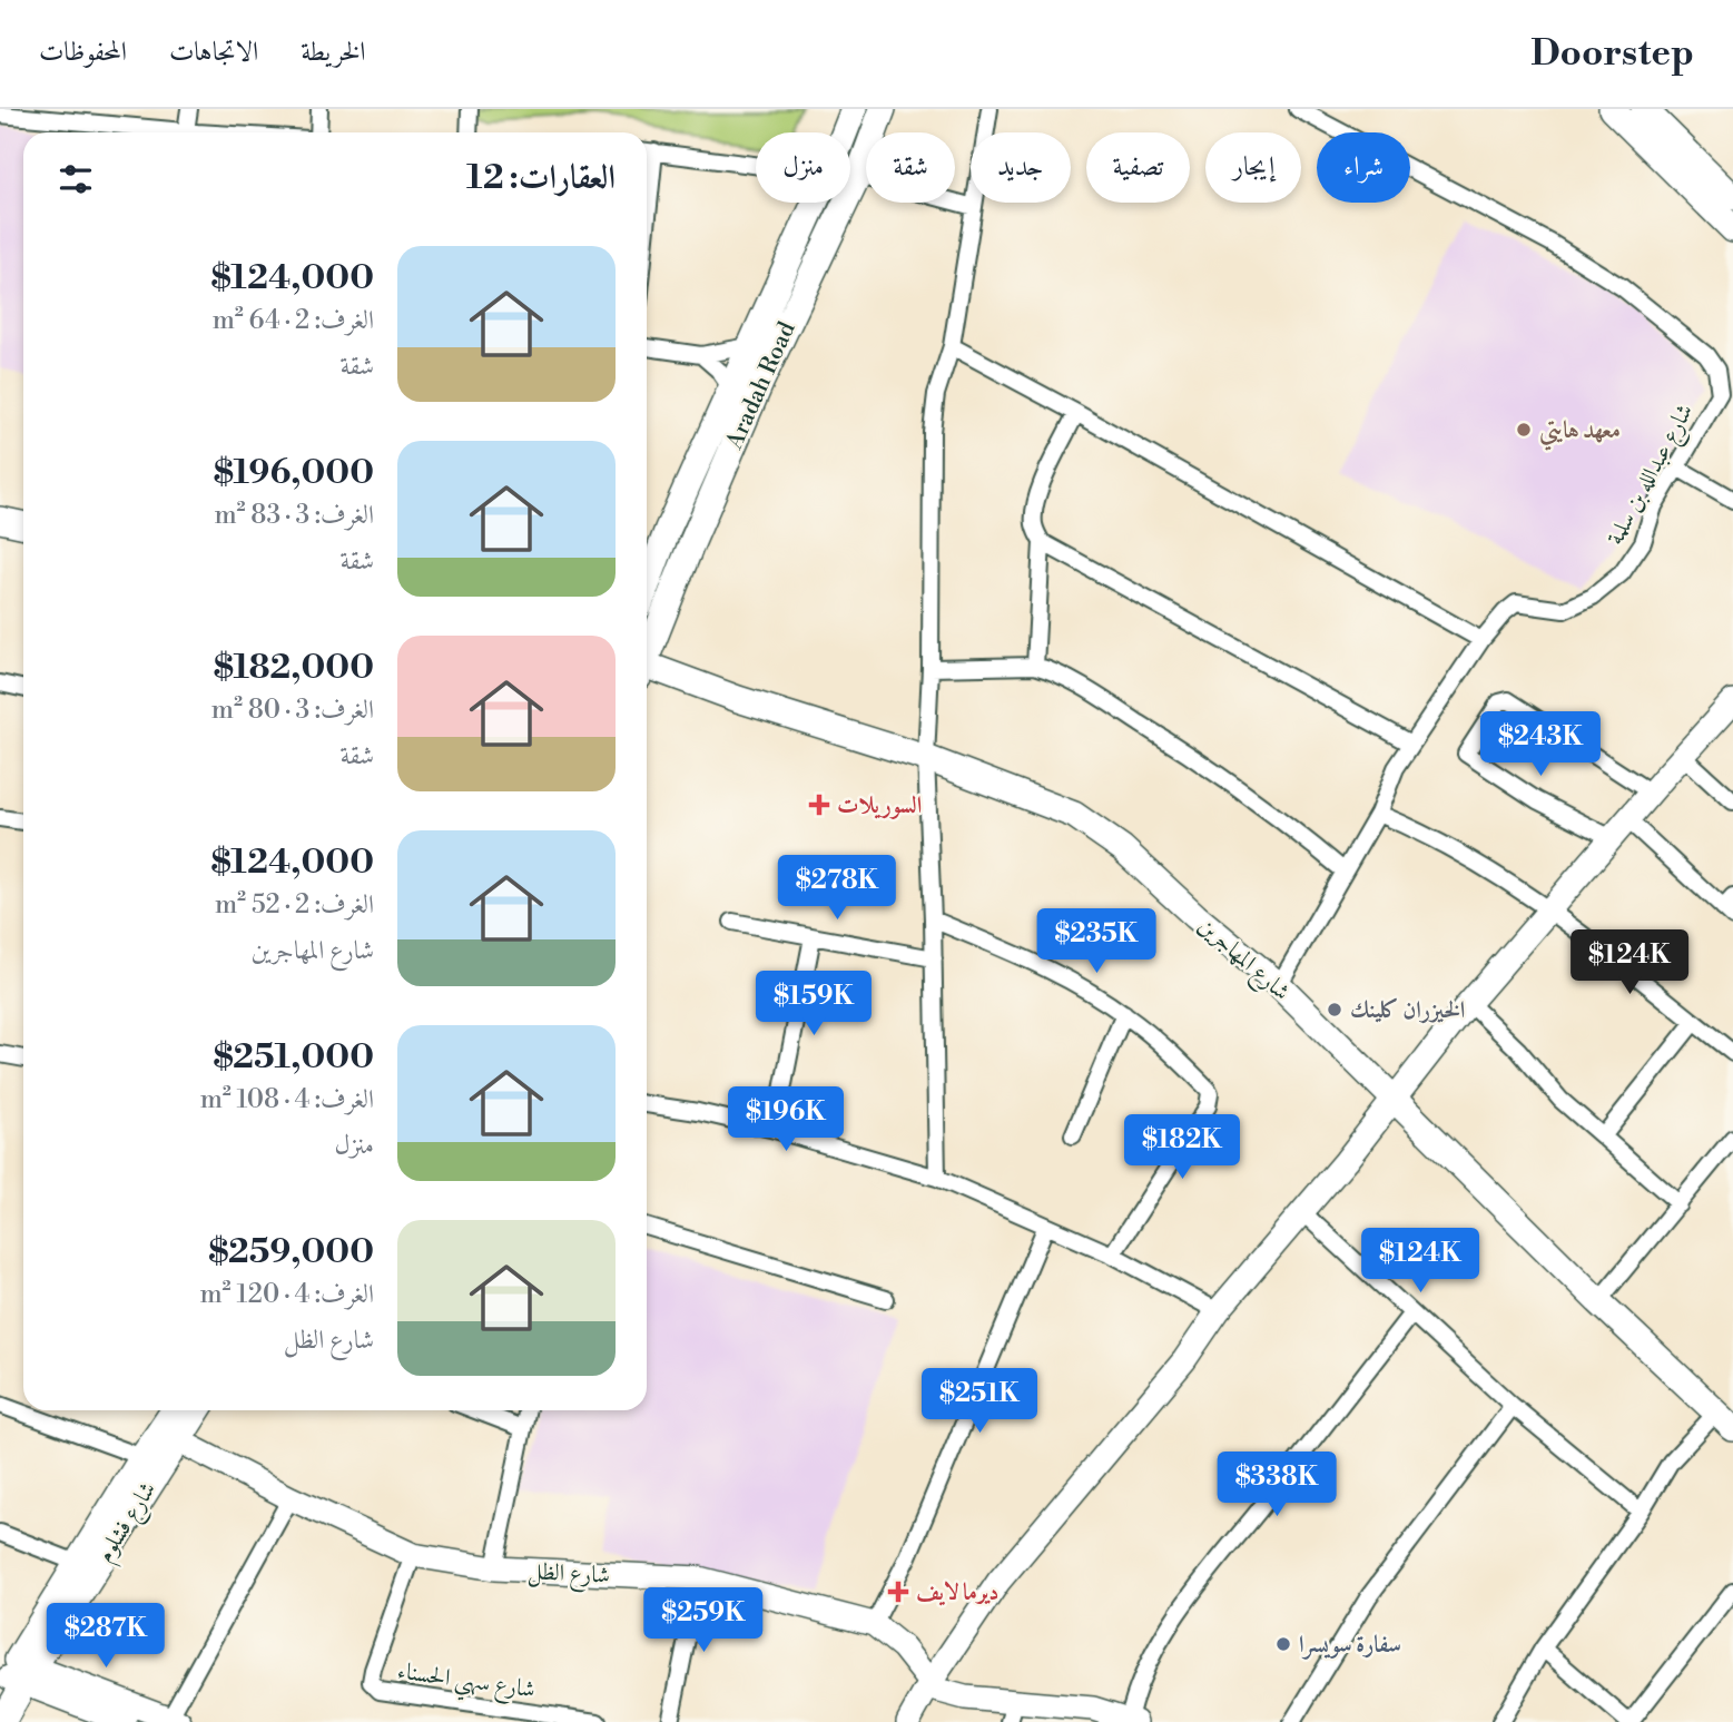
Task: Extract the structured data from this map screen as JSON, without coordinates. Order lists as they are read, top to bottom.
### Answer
{
  "streets": {
    "main road": [
      "Aradah Road",
      "شارع المهاجرين",
      "شارع فشلوم",
      "شارع الظل"
    ],
    "street": ["شارع عبدالله بن سلمة", "شارع سهي الحسناء"]
  },
  "crossings": [
    ["شارع عبدالله بن سلمة", "شارع المهاجرين"],
    ["شارع فشلوم", "شارع الظل"],
    ["شارع الظل", "شارع سهي الحسناء"]
  ],
  "places": {
    "other": ["معهد هايتي", "الخيزران كلينك", "سفارة سويسرا"],
    "health": ["السوريلات", "ديرما لايف"]
  },
  "page": {
    "header": "Doorstep",
    "nav": ["الخريطة", "الاتجاهات", "المحفوظات"],
    "chip": [
      "شراء",
      "إيجار",
      "تصفية",
      "جديد",
      "شقة",
      "منزل"
    ],
    "heading": "العقارات: 12",
    "list": [
      {
        "name": "$124,000",
        "note": "الغرف: 2 · 64 m² · شقة"
      },
      {
        "name": "$196,000",
        "note": "الغرف: 3 · 83 m² · شقة"
      },
      {
        "name": "$182,000",
        "note": "الغرف: 3 · 80 m² · شقة"
      },
      {
        "name": "$124,000",
        "note": "الغرف: 2 · 52 m² · شارع المهاجرين"
      },
      {
        "name": "$251,000",
        "note": "الغرف: 4 · 108 m² · منزل"
      },
      {
        "name": "$259,000",
        "note": "الغرف: 4 · 120 m² · شارع الظل"
      }
    ],
    "price": [
      "$243K",
      "$278K",
      "$235K",
      "$124K",
      "$159K",
      "$196K",
      "$182K",
      "$124K",
      "$251K",
      "$338K",
      "$259K",
      "$287K"
    ]
  }
}
